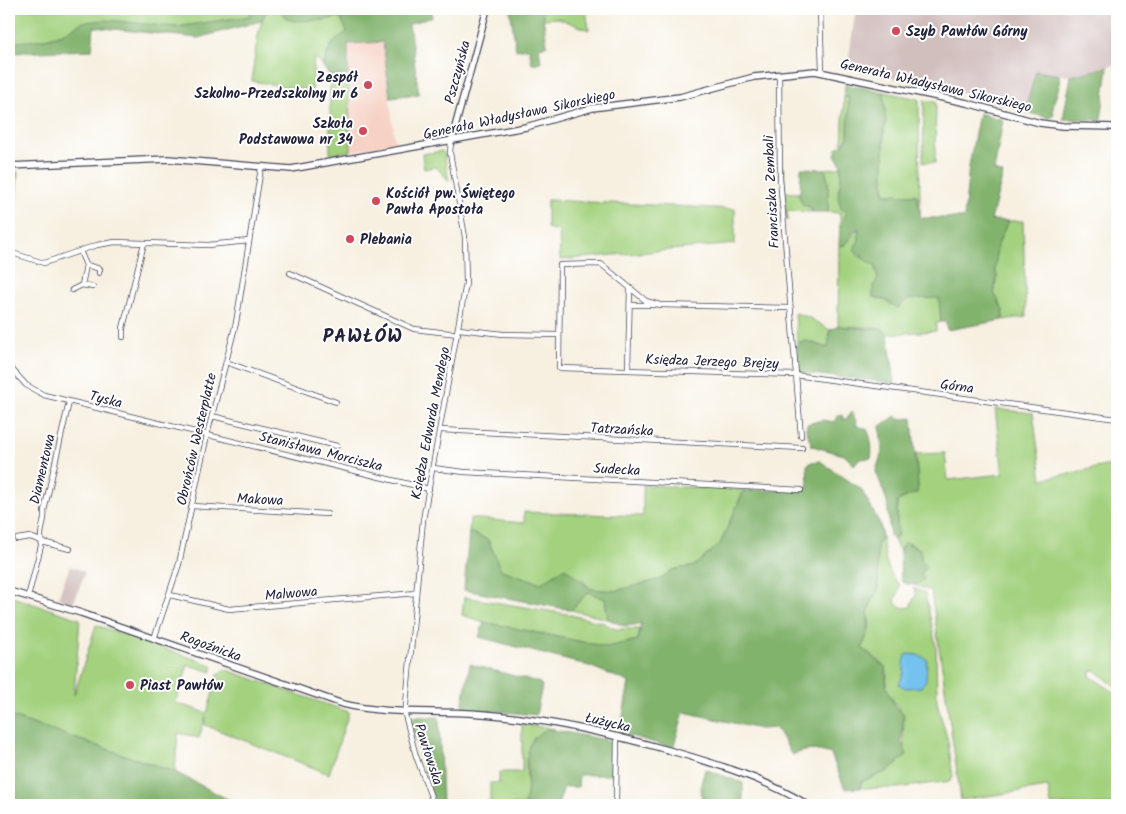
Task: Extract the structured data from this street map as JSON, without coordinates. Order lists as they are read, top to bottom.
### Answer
{
  "streets": {
    "street": [
      "Pszczyńska",
      "Generała Władysława Sikorskiego",
      "Franciszka Zembali",
      "Księdza Jerzego Brejzy",
      "Górna",
      "Tyska",
      "Księdza Edwarda Mendego",
      "Tatrzańska",
      "Obrońców Westerplatte",
      "Stanisława Morciszka",
      "Diamentowa",
      "Sudecka",
      "Makowa",
      "Malwowa",
      "Rogoźnicka",
      "Łużycka",
      "Pawłowska"
    ]
  },
  "crossings": [
    ["Pszczyńska", "Generała Władysława Sikorskiego"],
    ["Pszczyńska", "Księdza Edwarda Mendego"],
    ["Generała Władysława Sikorskiego", "Franciszka Zembali"],
    ["Generała Władysława Sikorskiego", "Księdza Edwarda Mendego"],
    ["Generała Władysława Sikorskiego", "Obrońców Westerplatte"],
    ["Franciszka Zembali", "Księdza Jerzego Brejzy"],
    ["Franciszka Zembali", "Górna"],
    ["Księdza Jerzego Brejzy", "Górna"],
    ["Tyska", "Obrońców Westerplatte"],
    ["Tyska", "Stanisława Morciszka"],
    ["Tyska", "Diamentowa"],
    ["Księdza Edwarda Mendego", "Tatrzańska"],
    ["Księdza Edwarda Mendego", "Stanisława Morciszka"],
    ["Księdza Edwarda Mendego", "Sudecka"],
    ["Księdza Edwarda Mendego", "Malwowa"],
    ["Księdza Edwarda Mendego", "Rogoźnicka"],
    ["Księdza Edwarda Mendego", "Łużycka"],
    ["Księdza Edwarda Mendego", "Pawłowska"],
    ["Obrońców Westerplatte", "Stanisława Morciszka"],
    ["Obrońców Westerplatte", "Makowa"],
    ["Obrońców Westerplatte", "Malwowa"],
    ["Obrońców Westerplatte", "Rogoźnicka"],
    ["Diamentowa", "Rogoźnicka"],
    ["Rogoźnicka", "Łużycka"],
    ["Rogoźnicka", "Pawłowska"],
    ["Łużycka", "Pawłowska"]
  ],
  "districts": ["PAWŁÓW"],
  "places": [
    "Szyb Pawłów Górny",
    "Zespół Szkolno-Przedszkolny nr 6",
    "Szkoła Podstawowa nr 34",
    "Kościół pw. Świętego Pawła Apostoła",
    "Plebania",
    "Piast Pawłów"
  ]
}
